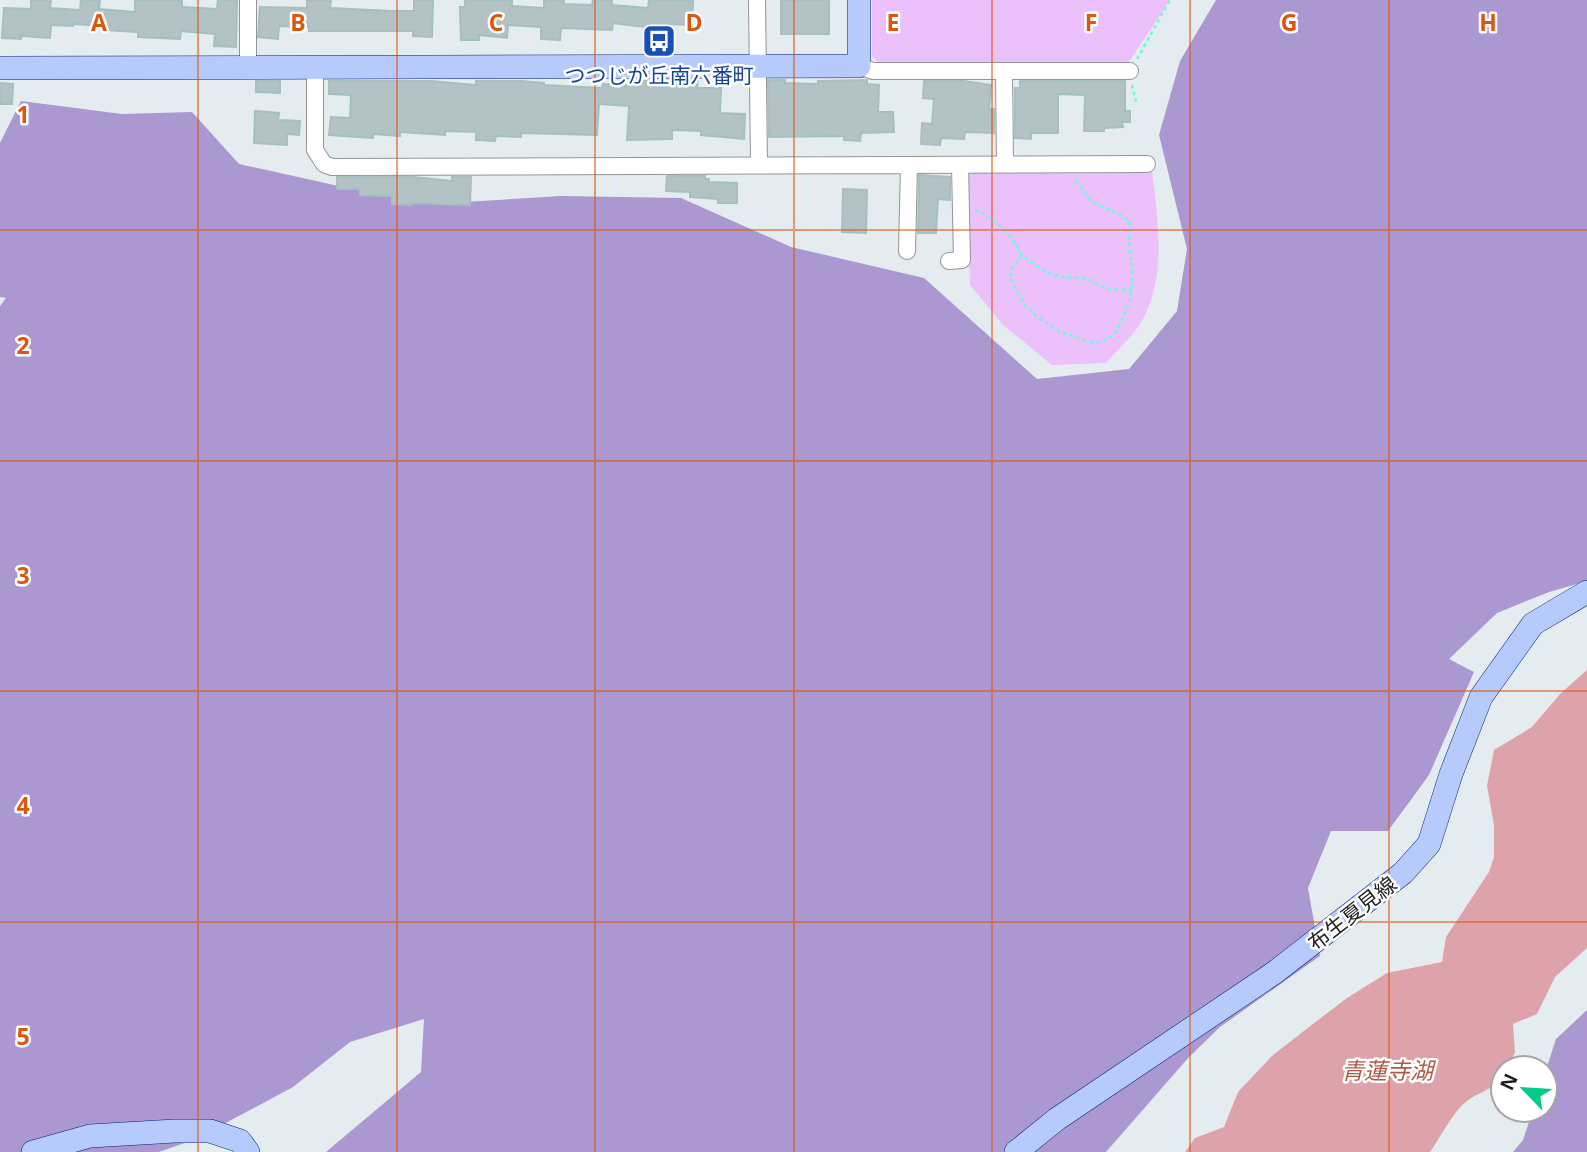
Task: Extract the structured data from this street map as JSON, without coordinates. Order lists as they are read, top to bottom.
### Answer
{
  "streets": {
    "main road": ["布生夏見線"]
  },
  "water": ["青蓮寺湖"],
  "places": {
    "bus stop": ["つつじが丘南六番町"]
  },
  "north": "top left",
  "grid": {
    "columns": [
      "A",
      "B",
      "C",
      "D",
      "E",
      "F",
      "G",
      "H"
    ],
    "rows": [
      "1",
      "2",
      "3",
      "4",
      "5"
    ]
  }
}
